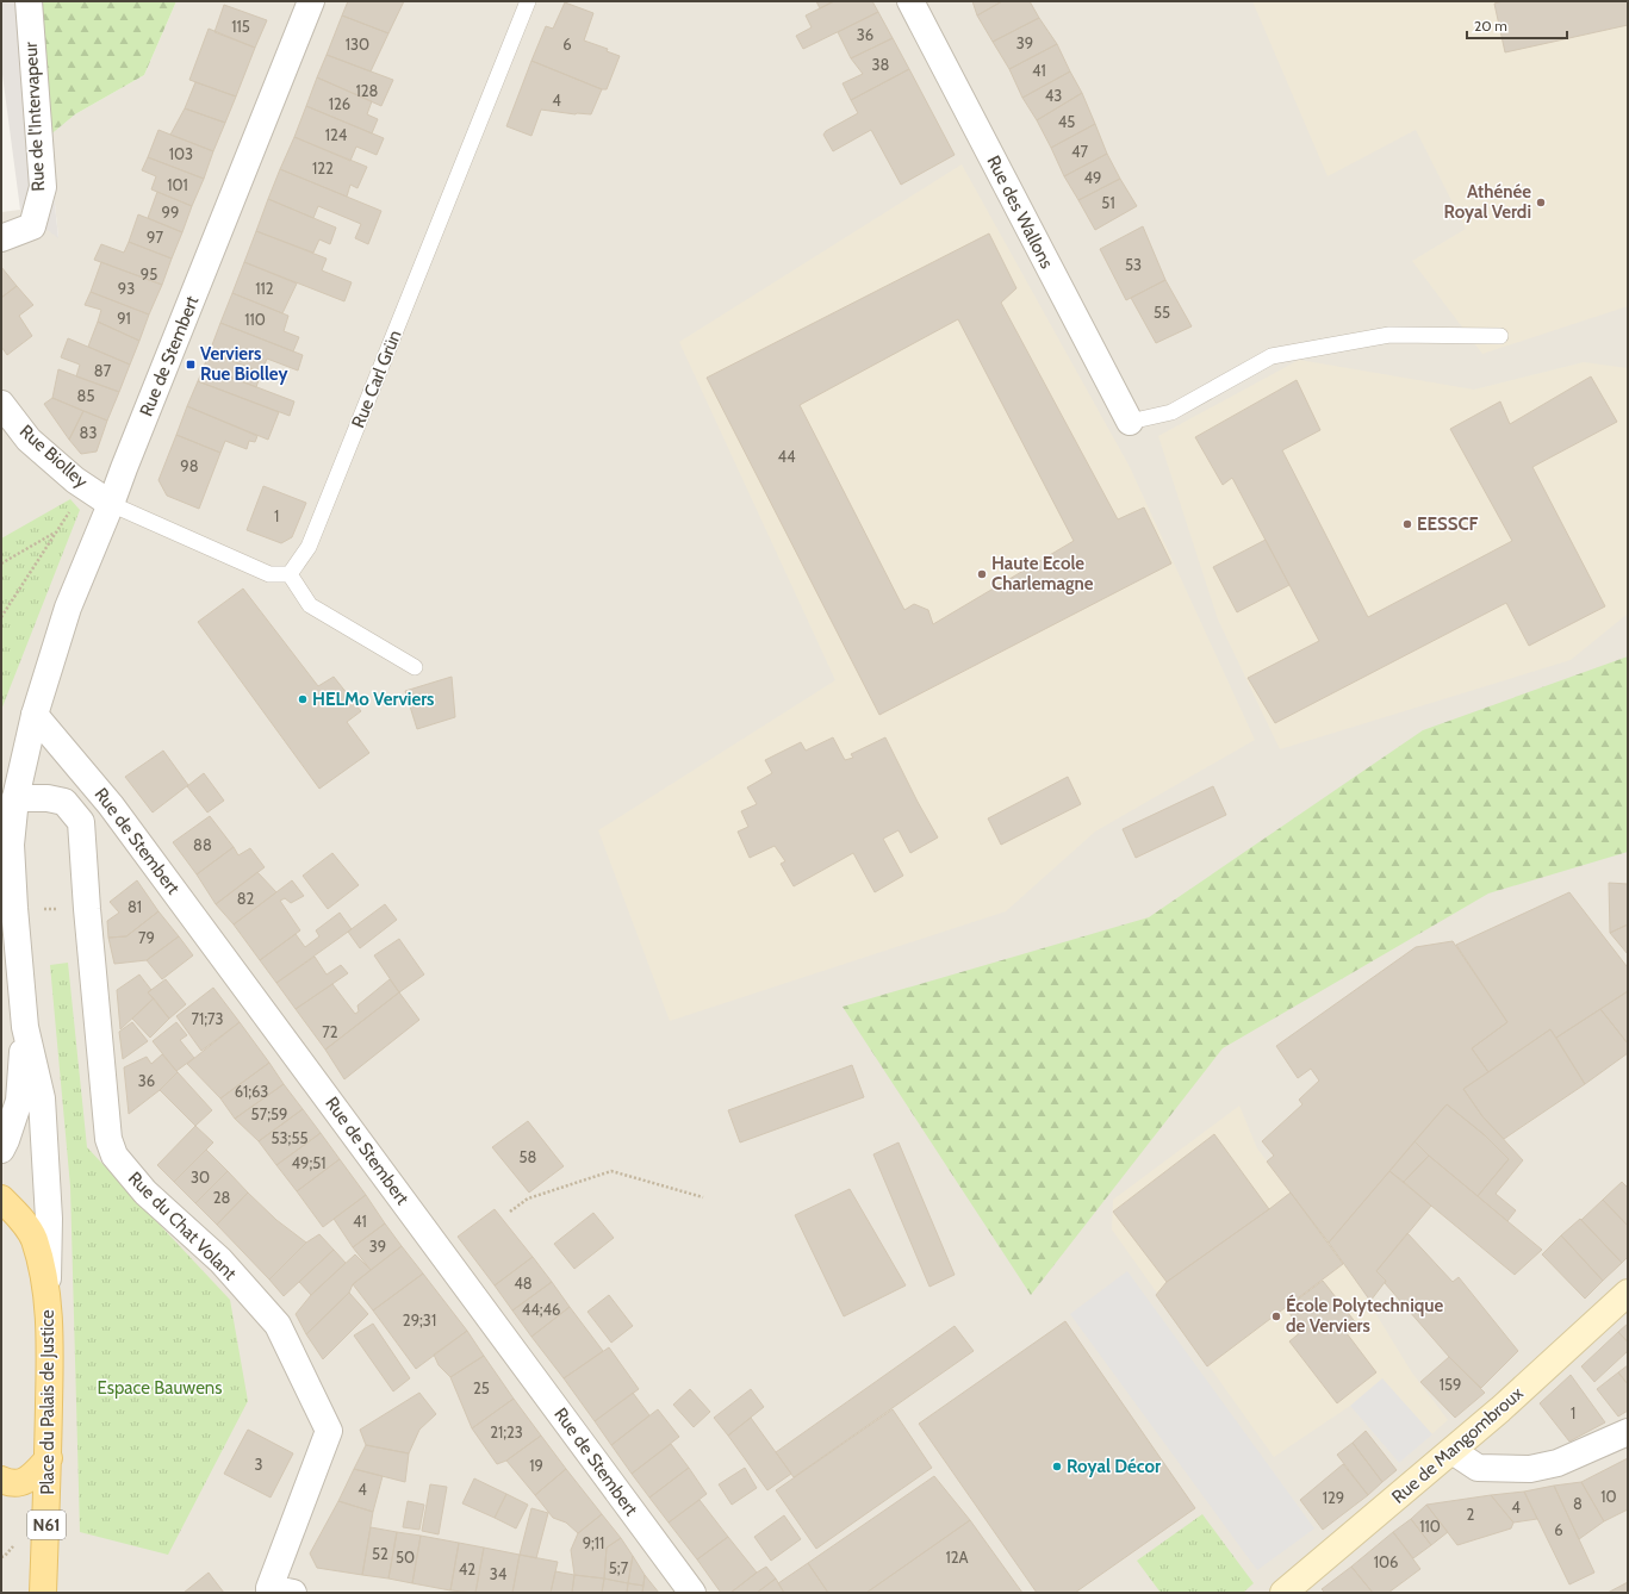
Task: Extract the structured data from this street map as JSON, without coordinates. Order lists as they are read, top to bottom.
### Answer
{
  "streets": {
    "main road": ["Place du Palais de Justice", "Rue de Mangombroux", "N61"],
    "street": [
      "Rue de l'Intervapeur",
      "Rue des Wallons",
      "Rue de Stembert",
      "Rue Biolley",
      "Rue du Chat Volant"
    ],
    "lane": ["Rue Carl Grün"]
  },
  "crossings": [
    ["Rue de Stembert", "Rue Biolley"],
    ["Rue de Stembert", "Place du Palais de Justice"]
  ],
  "parks": ["Espace Bauwens"],
  "places": {
    "other": [
      "Athénée Royal Verdi",
      "EESSCF",
      "Haute Ecole Charlemagne",
      "HELMo Verviers",
      "École Polytechnique de Verviers",
      "Royal Décor"
    ],
    "transit": ["Verviers Rue Biolley"]
  },
  "house_numbers": [
    "115",
    "36",
    "39",
    "130",
    "6",
    "38",
    "41",
    "128",
    "43",
    "4",
    "126",
    "45",
    "124",
    "47",
    "103",
    "122",
    "49",
    "101",
    "51",
    "99",
    "97",
    "53",
    "95",
    "93",
    "112",
    "55",
    "91",
    "110",
    "87",
    "85",
    "83",
    "44",
    "98",
    "1",
    "88",
    "82",
    "81",
    "79",
    "71;73",
    "72",
    "36",
    "61;63",
    "57;59",
    "53;55",
    "58",
    "49;51",
    "30",
    "28",
    "41",
    "39",
    "48",
    "44;46",
    "29;31",
    "159",
    "25",
    "1",
    "21;23",
    "3",
    "19",
    "4",
    "10",
    "129",
    "8",
    "4",
    "2",
    "110",
    "6",
    "9;11",
    "52",
    "50",
    "12A",
    "106",
    "5;7",
    "42",
    "34"
  ],
  "scale_bar": "20 m"
}
